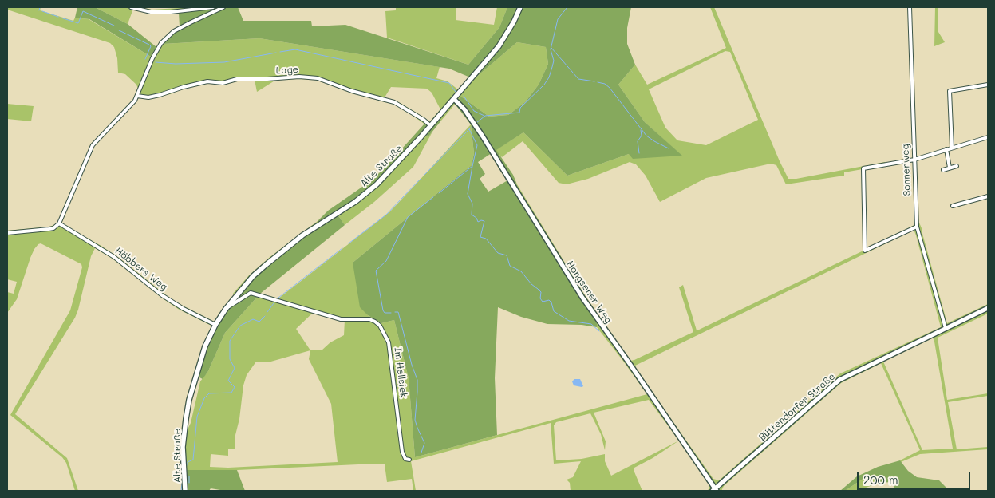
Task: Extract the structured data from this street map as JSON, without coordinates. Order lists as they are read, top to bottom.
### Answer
{
  "streets": {
    "main road": ["Alte Straße"],
    "street": [
      "Lage",
      "Sonnenweg",
      "Höbbers Weg",
      "Hongsener Weg",
      "Im Hellsiek",
      "Büttendorfer Straße"
    ]
  },
  "crossings": [
    ["Lage", "Alte Straße"],
    ["Alte Straße", "Höbbers Weg"],
    ["Alte Straße", "Hongsener Weg"],
    ["Alte Straße", "Im Hellsiek"],
    ["Sonnenweg", "Büttendorfer Straße"],
    ["Hongsener Weg", "Büttendorfer Straße"]
  ],
  "scale_bar": "200 m"
}
